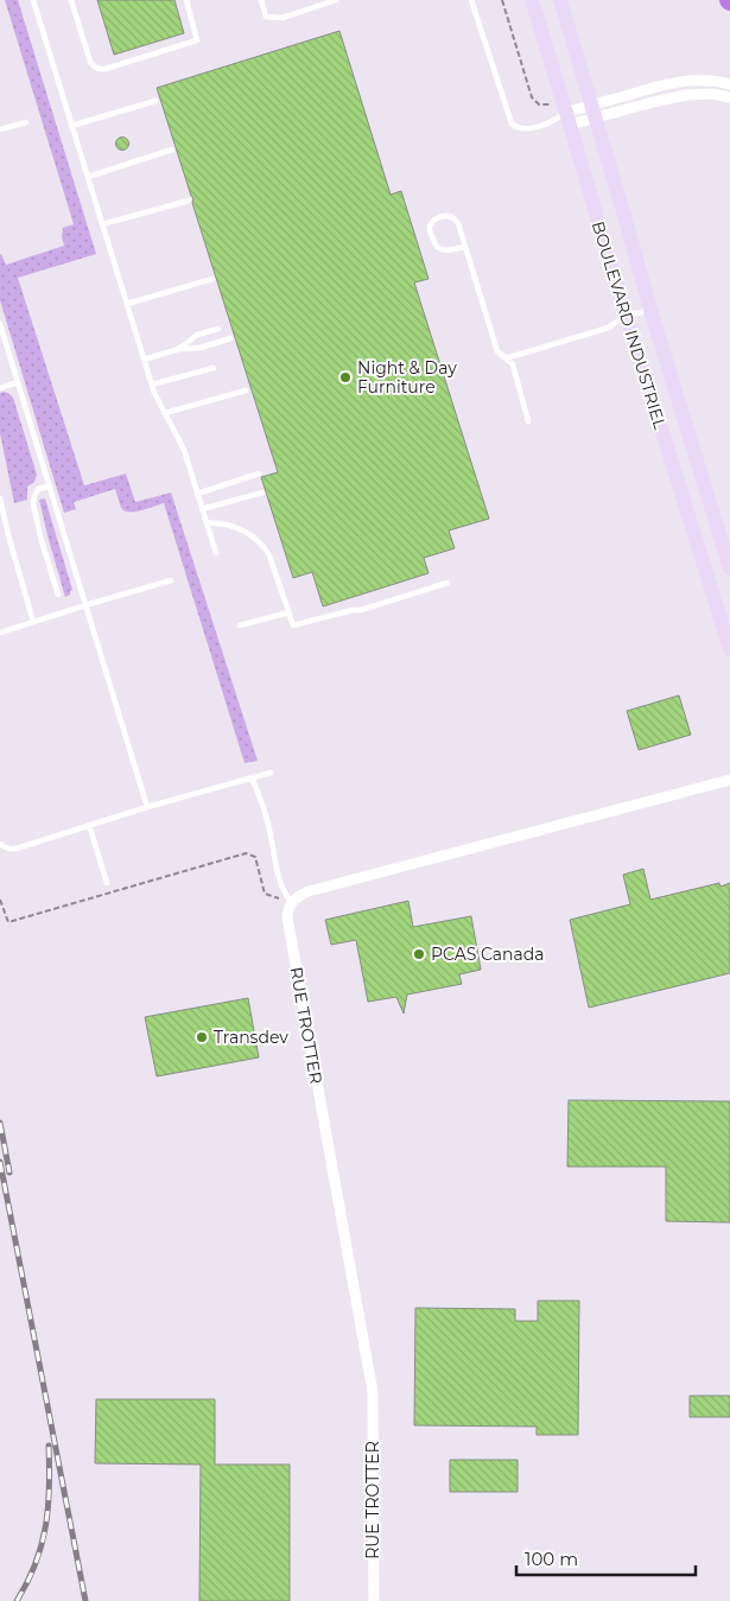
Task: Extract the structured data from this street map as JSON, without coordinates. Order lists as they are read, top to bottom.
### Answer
{
  "streets": {
    "street": ["BOULEVARD INDUSTRIEL", "RUE TROTTER"]
  },
  "places": ["Night & Day Furniture", "PCAS Canada", "Transdev"],
  "scale_bar": "100 m"
}
